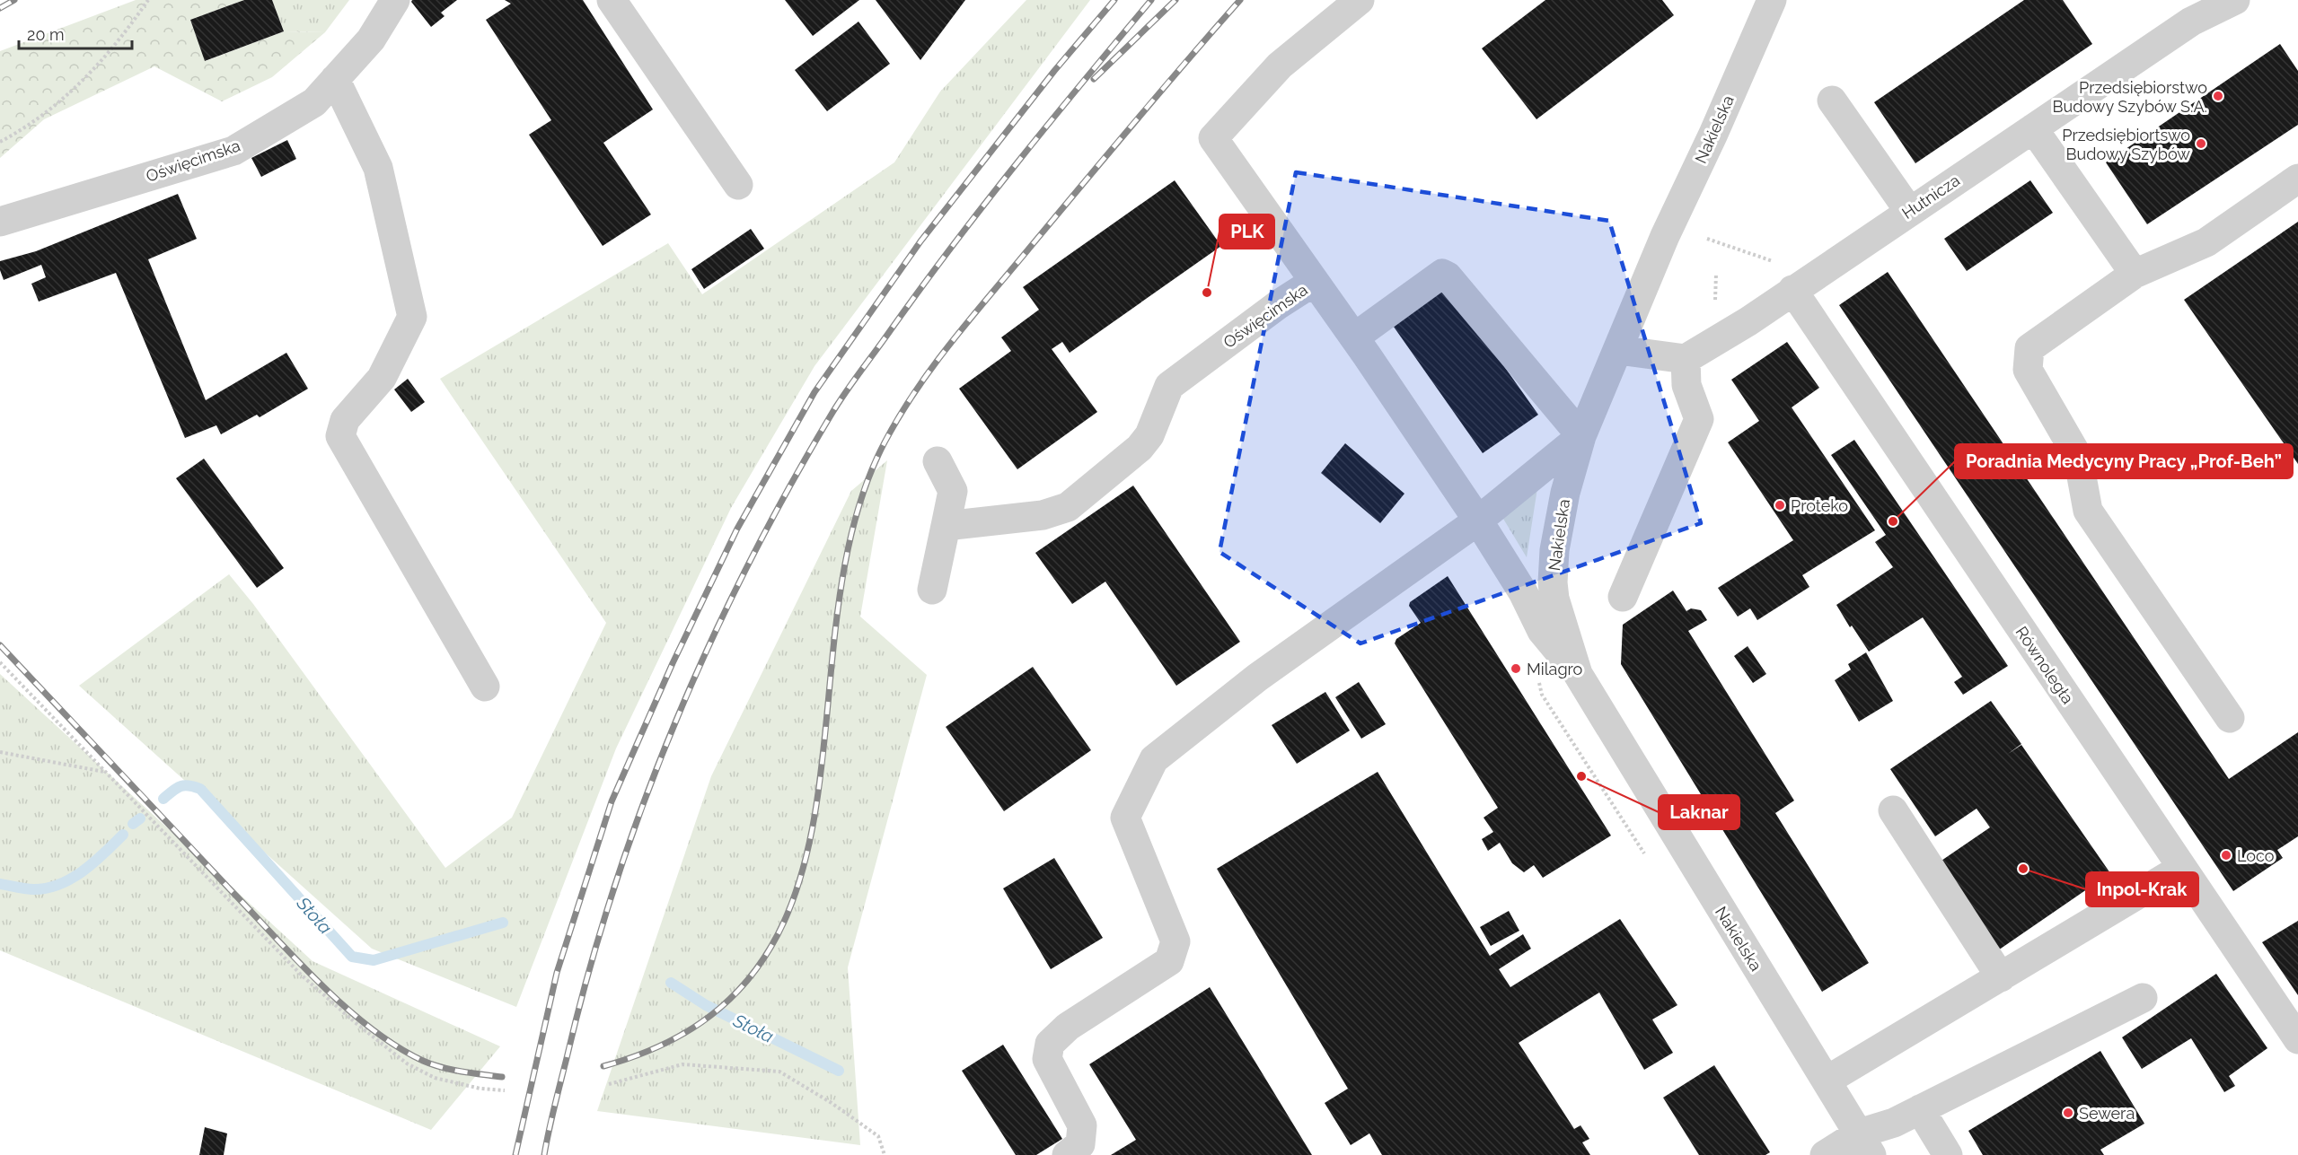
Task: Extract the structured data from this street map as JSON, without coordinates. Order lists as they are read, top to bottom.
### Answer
{
  "streets": {
    "street": [
      "Nakielska",
      "Oświęcimska",
      "Hutnicza",
      "Równoległa"
    ]
  },
  "crossings": [
    ["Nakielska", "Oświęcimska"],
    ["Hutnicza", "Równoległa"]
  ],
  "water": ["Stoła"],
  "places": [
    "Przedsiębiorstwo Budowy Szybów S.A.",
    "Przedsiębiortswo Budowy Szybów",
    "PLK",
    "Proteko",
    "Poradnia Medycyny Pracy „Prof-Beh”",
    "Milagro",
    "Laknar",
    "Loco",
    "Inpol-Krak",
    "Sewera"
  ],
  "scale_bar": "20 m"
}
